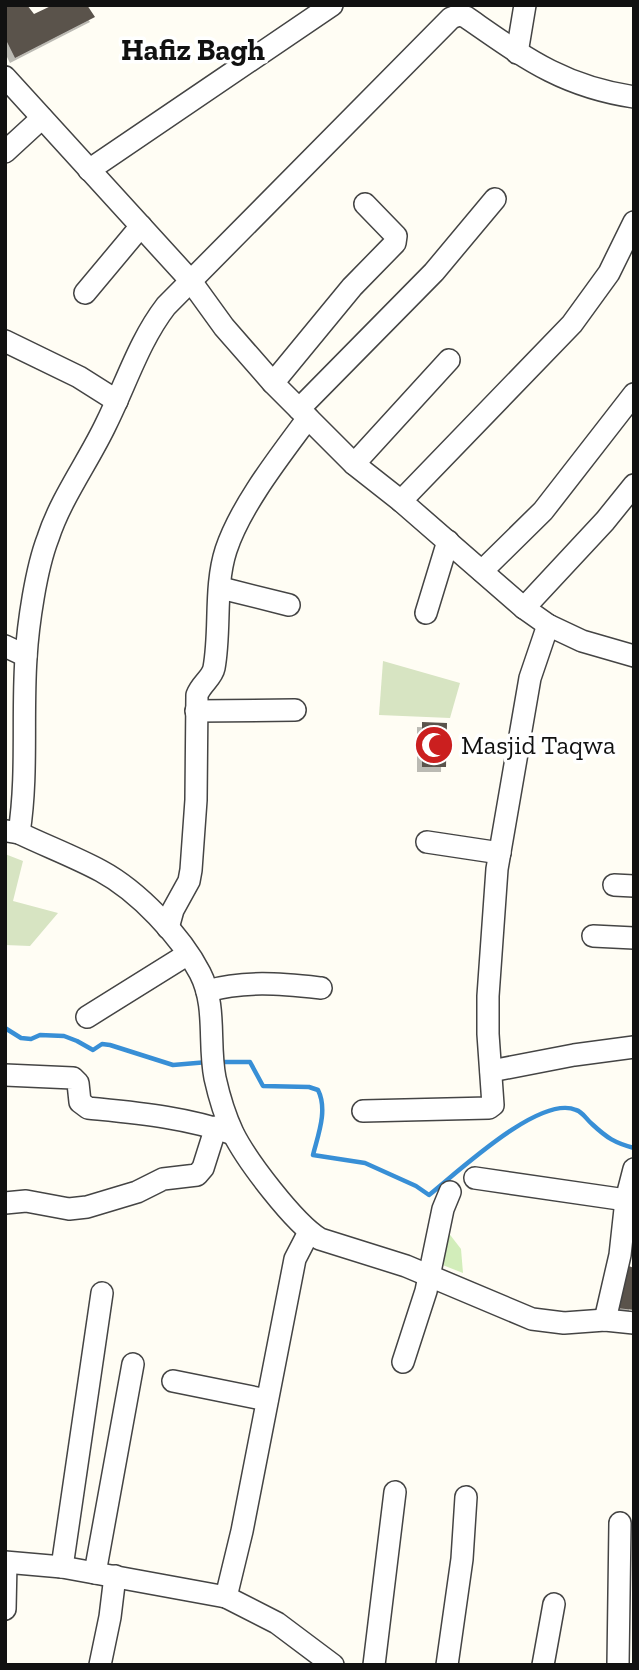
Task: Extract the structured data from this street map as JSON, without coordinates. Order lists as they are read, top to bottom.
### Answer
{
  "districts": ["Hafiz Bagh"],
  "places": {
    "mosque": ["Masjid Taqwa"]
  }
}
